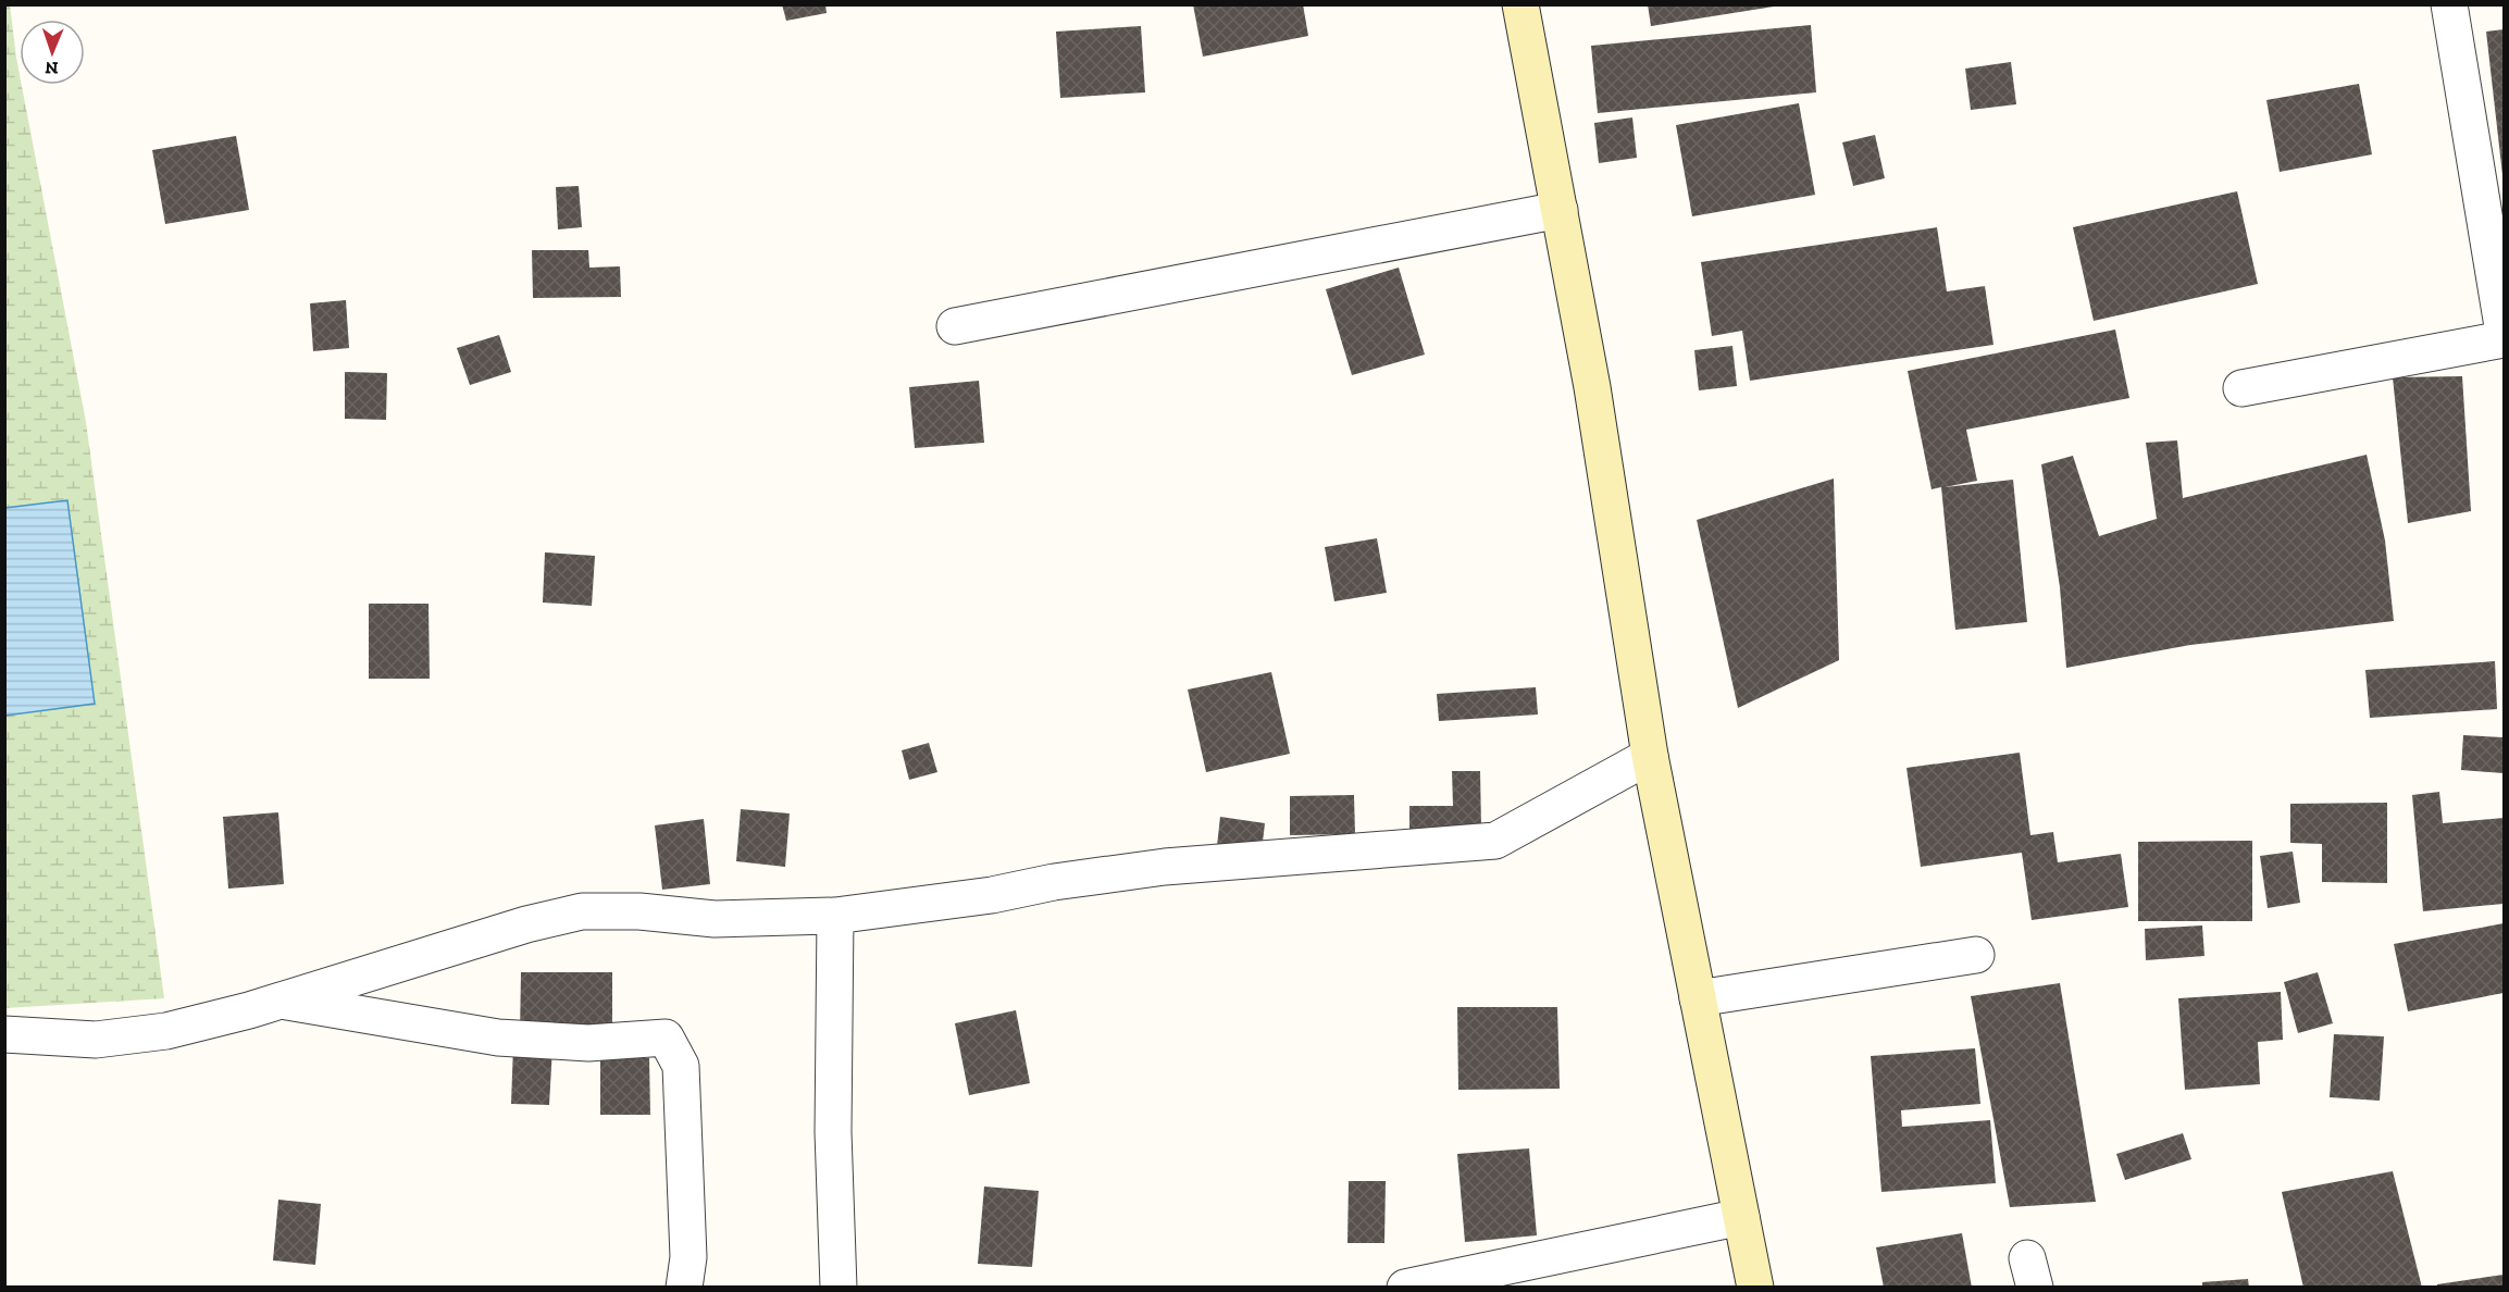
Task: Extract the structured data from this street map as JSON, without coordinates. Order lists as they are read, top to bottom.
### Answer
{
  "north": "bottom"
}
